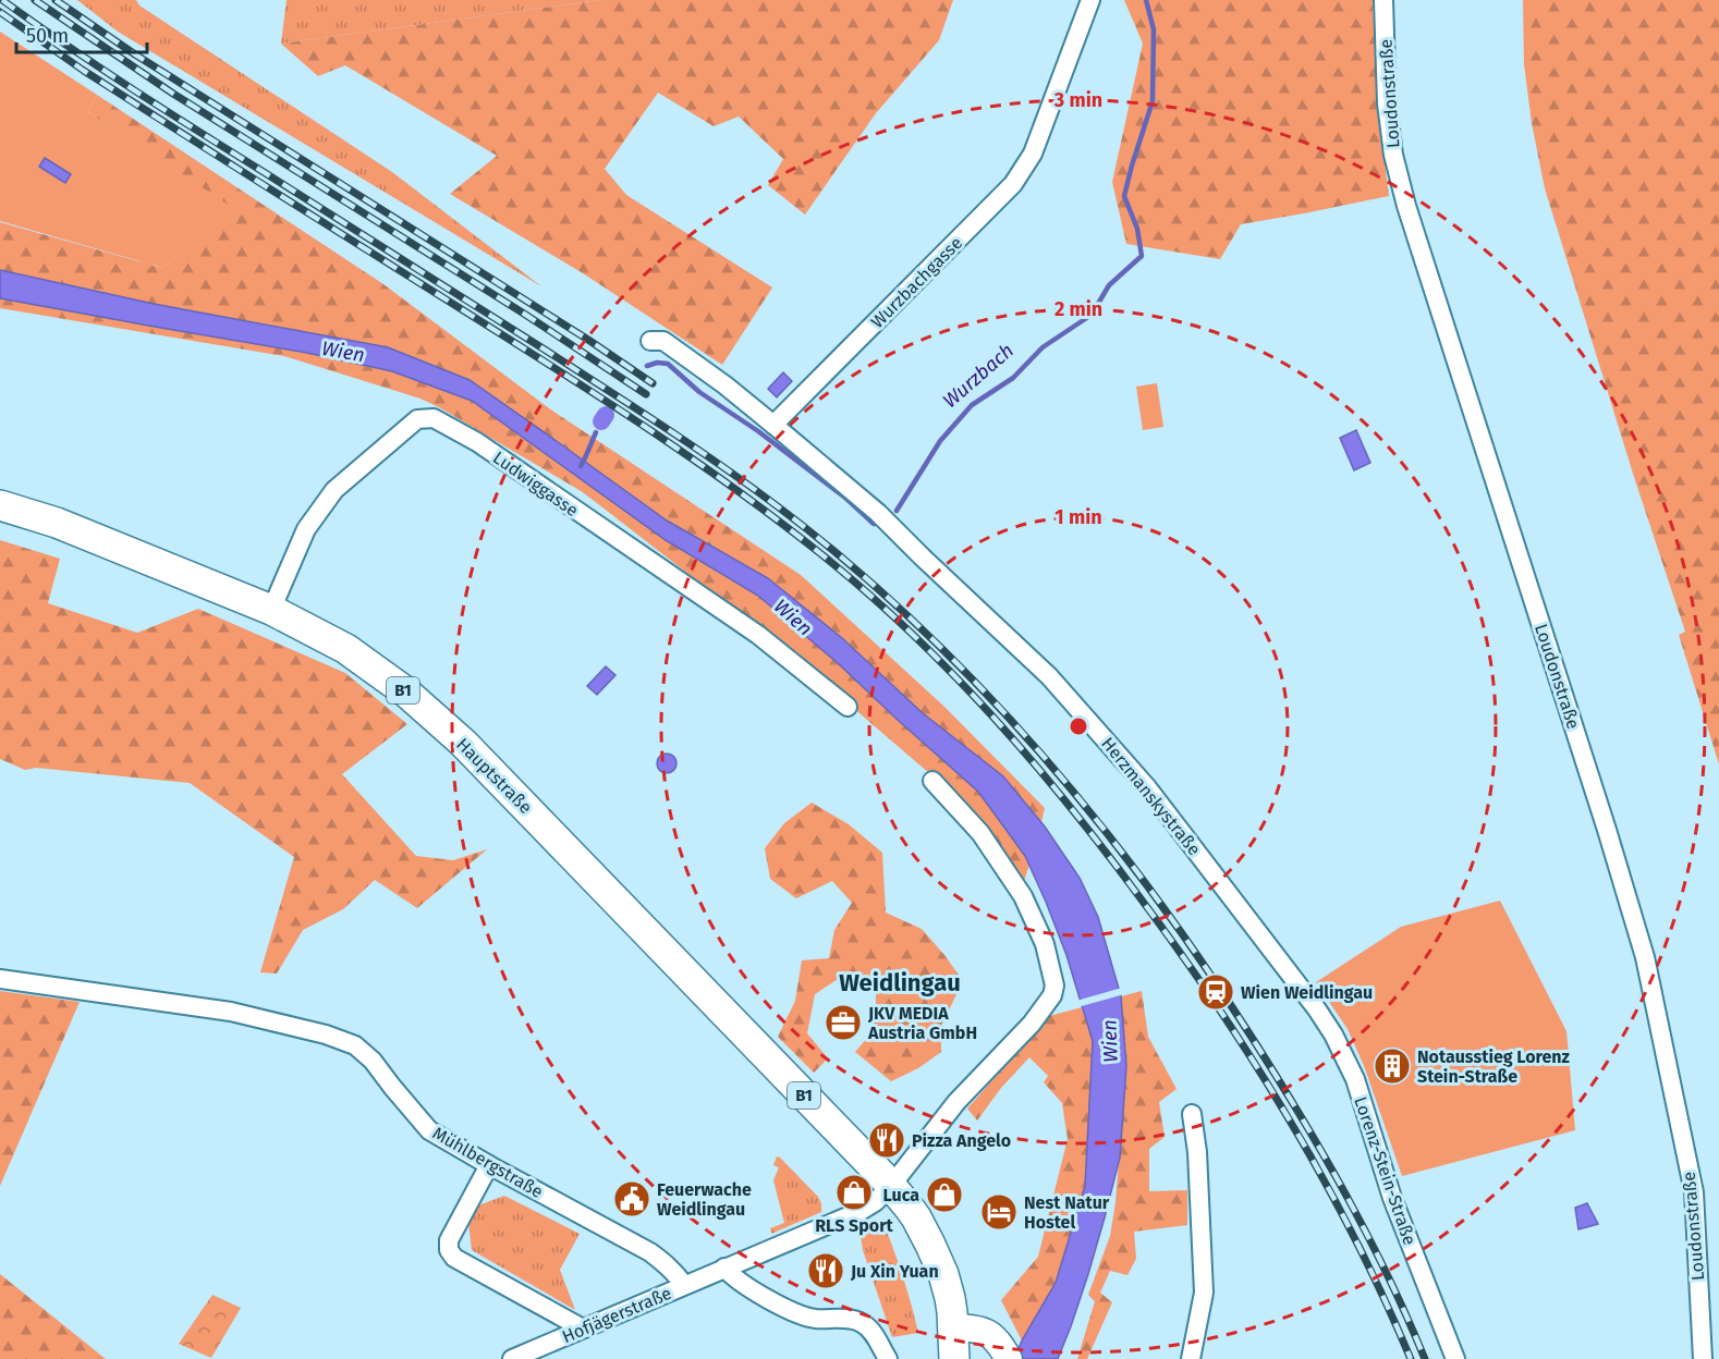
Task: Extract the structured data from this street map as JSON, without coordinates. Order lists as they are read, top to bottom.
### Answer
{
  "streets": {
    "main road": ["B1", "Hauptstraße"],
    "street": [
      "Loudonstraße",
      "Wurzbachgasse",
      "Ludwiggasse",
      "Herzmanskystraße",
      "Mühlbergstraße",
      "Lorenz-Stein-Straße",
      "Hofjägerstraße"
    ]
  },
  "crossings": [
    ["Wurzbachgasse", "Herzmanskystraße"],
    ["Ludwiggasse", "Hauptstraße"],
    ["B1", "Hauptstraße"],
    ["Herzmanskystraße", "Lorenz-Stein-Straße"],
    ["Mühlbergstraße", "Hofjägerstraße"]
  ],
  "districts": ["Weidlingau"],
  "water": ["Wien", "Wurzbach"],
  "places": {
    "station": ["Wien Weidlingau"],
    "office": ["JKV MEDIA Austria GmbH"],
    "building": ["Notausstieg Lorenz Stein-Straße"],
    "restaurant": ["Pizza Angelo", "Ju Xin Yuan"],
    "shop": ["RLS Sport", "Luca"],
    "public building": ["Feuerwache Weidlingau"],
    "hotel": ["Nest Natur Hostel"]
  },
  "scale_bar": "50 m",
  "rings": ["3 min", "2 min", "1 min"]
}
